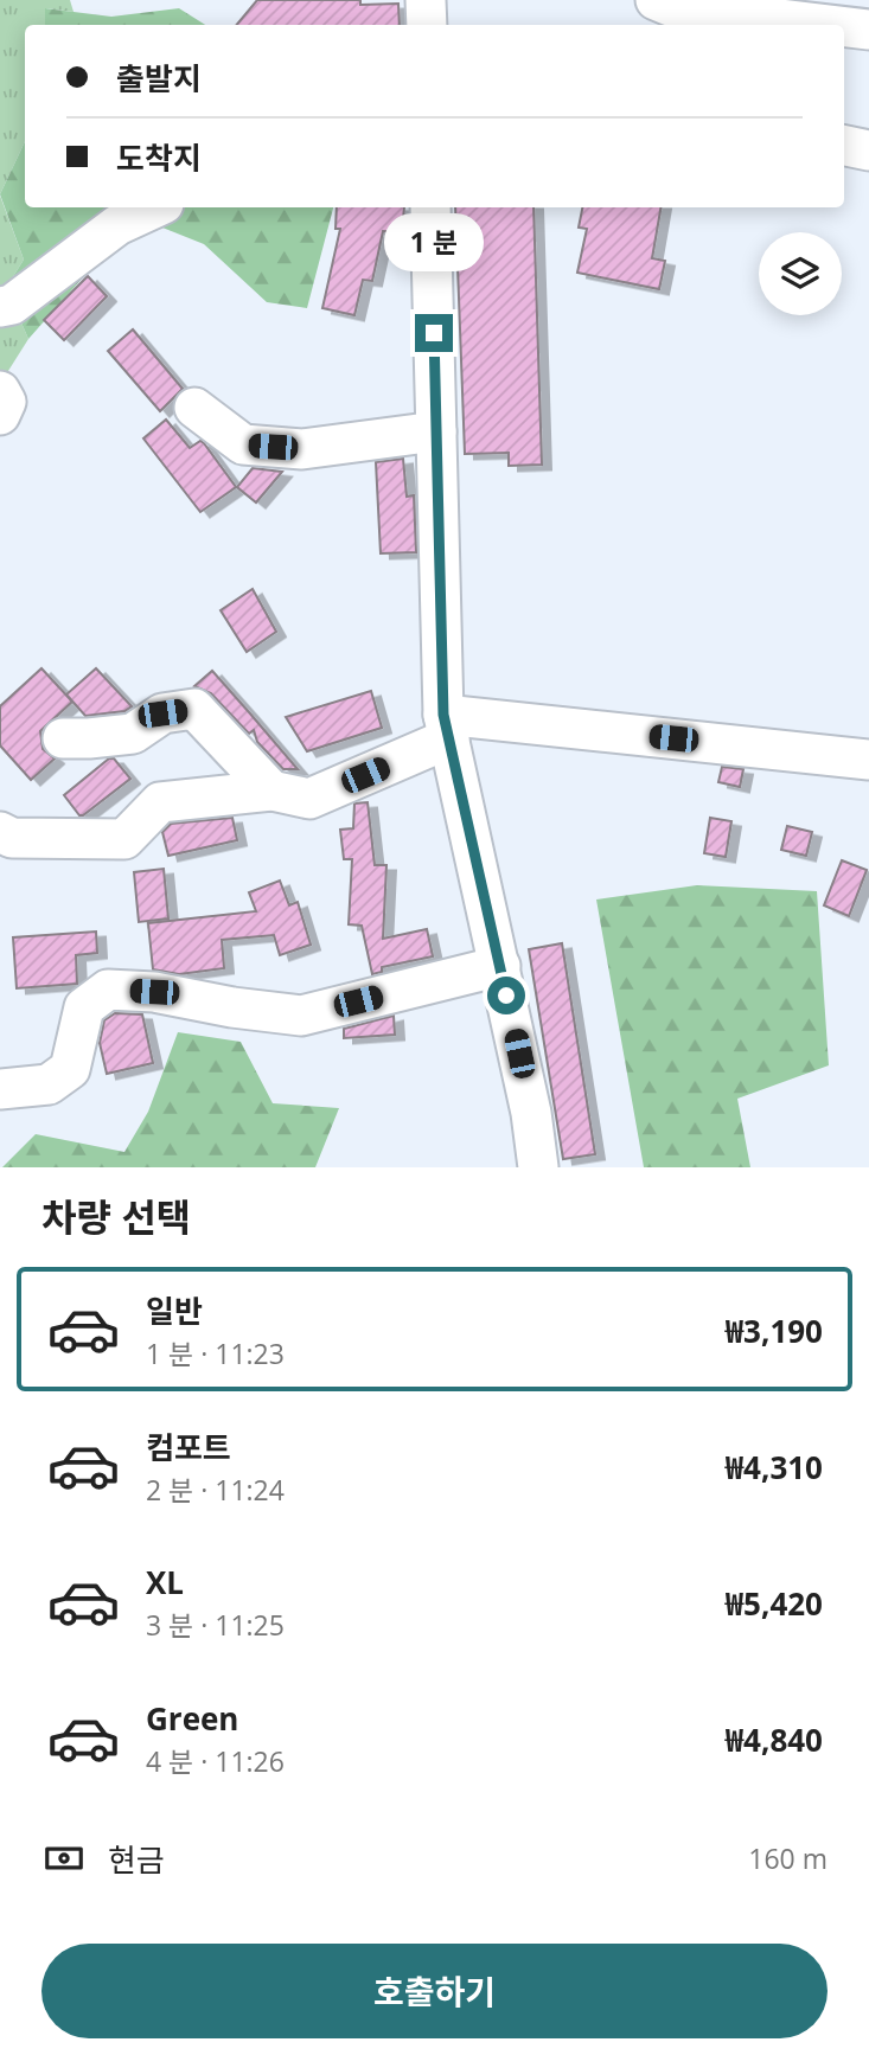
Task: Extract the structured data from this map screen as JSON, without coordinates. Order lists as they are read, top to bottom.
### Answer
{
  "page": {
    "banner": ["출발지", "도착지"],
    "bubble": "1 분",
    "heading": "차량 선택",
    "list": [
      {
        "name": "일반",
        "note": "1 분 · 11:23",
        "value": "₩3,190"
      },
      {
        "name": "컴포트",
        "note": "2 분 · 11:24",
        "value": "₩4,310"
      },
      {
        "name": "XL",
        "note": "3 분 · 11:25",
        "value": "₩5,420"
      },
      {
        "name": "Green",
        "note": "4 분 · 11:26",
        "value": "₩4,840"
      }
    ],
    "pay": ["현금", "160 m"],
    "buttons": "호출하기"
  }
}
